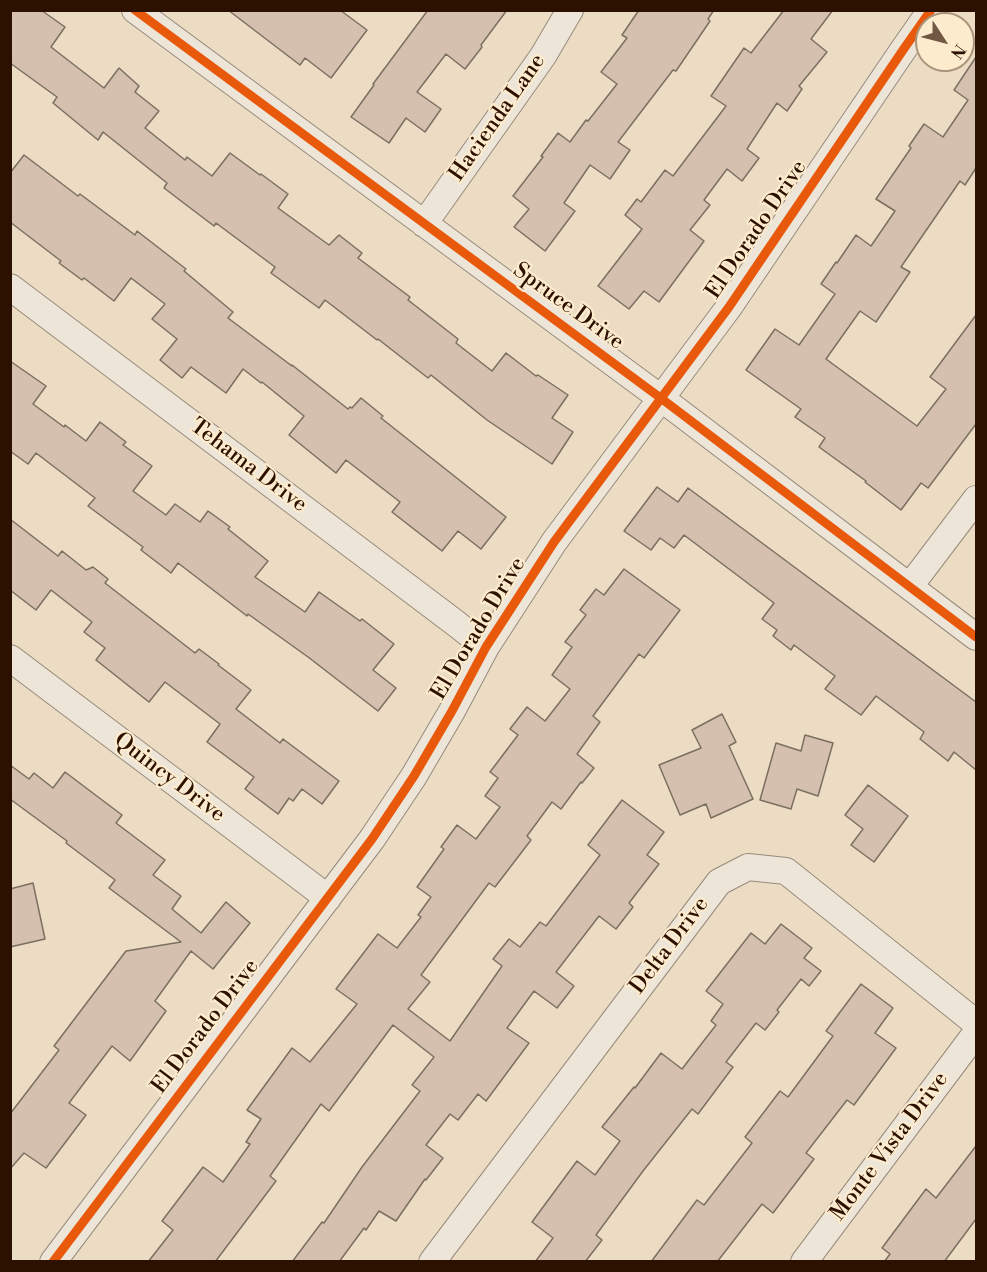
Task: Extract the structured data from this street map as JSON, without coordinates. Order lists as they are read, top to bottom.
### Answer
{
  "streets": {
    "street": [
      "Hacienda Lane",
      "El Dorado Drive",
      "Spruce Drive",
      "Tehama Drive",
      "Quincy Drive",
      "Delta Drive",
      "Monte Vista Drive"
    ]
  },
  "crossings": [
    ["Hacienda Lane", "Spruce Drive"],
    ["El Dorado Drive", "Spruce Drive"],
    ["El Dorado Drive", "Tehama Drive"],
    ["El Dorado Drive", "Quincy Drive"]
  ],
  "north": "bottom right"
}
